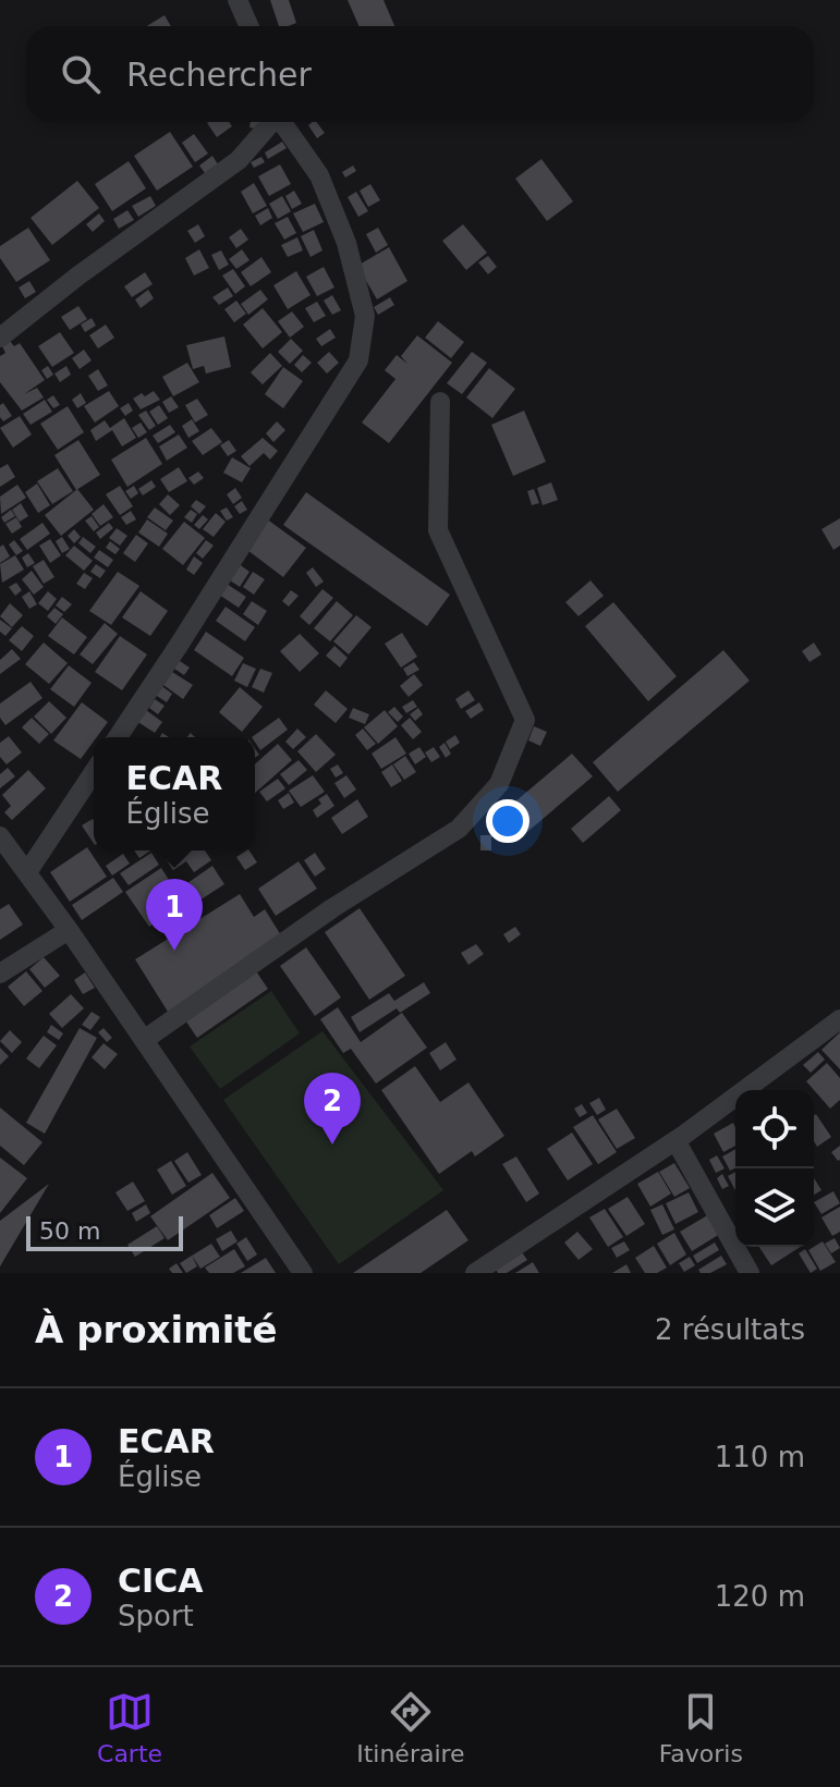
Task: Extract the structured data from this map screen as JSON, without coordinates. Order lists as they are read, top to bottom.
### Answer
{
  "scale_bar": "50 m",
  "page": {
    "search": "Rechercher",
    "popup": ["ECAR", "Église"],
    "pins": ["1", "2"],
    "scale": "50 m",
    "heading": ["À proximité", "2 résultats"],
    "list": [
      {
        "mark": "1",
        "name": "ECAR",
        "note": "Église",
        "value": "110 m"
      },
      {
        "mark": "2",
        "name": "CICA",
        "note": "Sport",
        "value": "120 m"
      }
    ],
    "nav": ["Carte", "Itinéraire", "Favoris"]
  }
}
